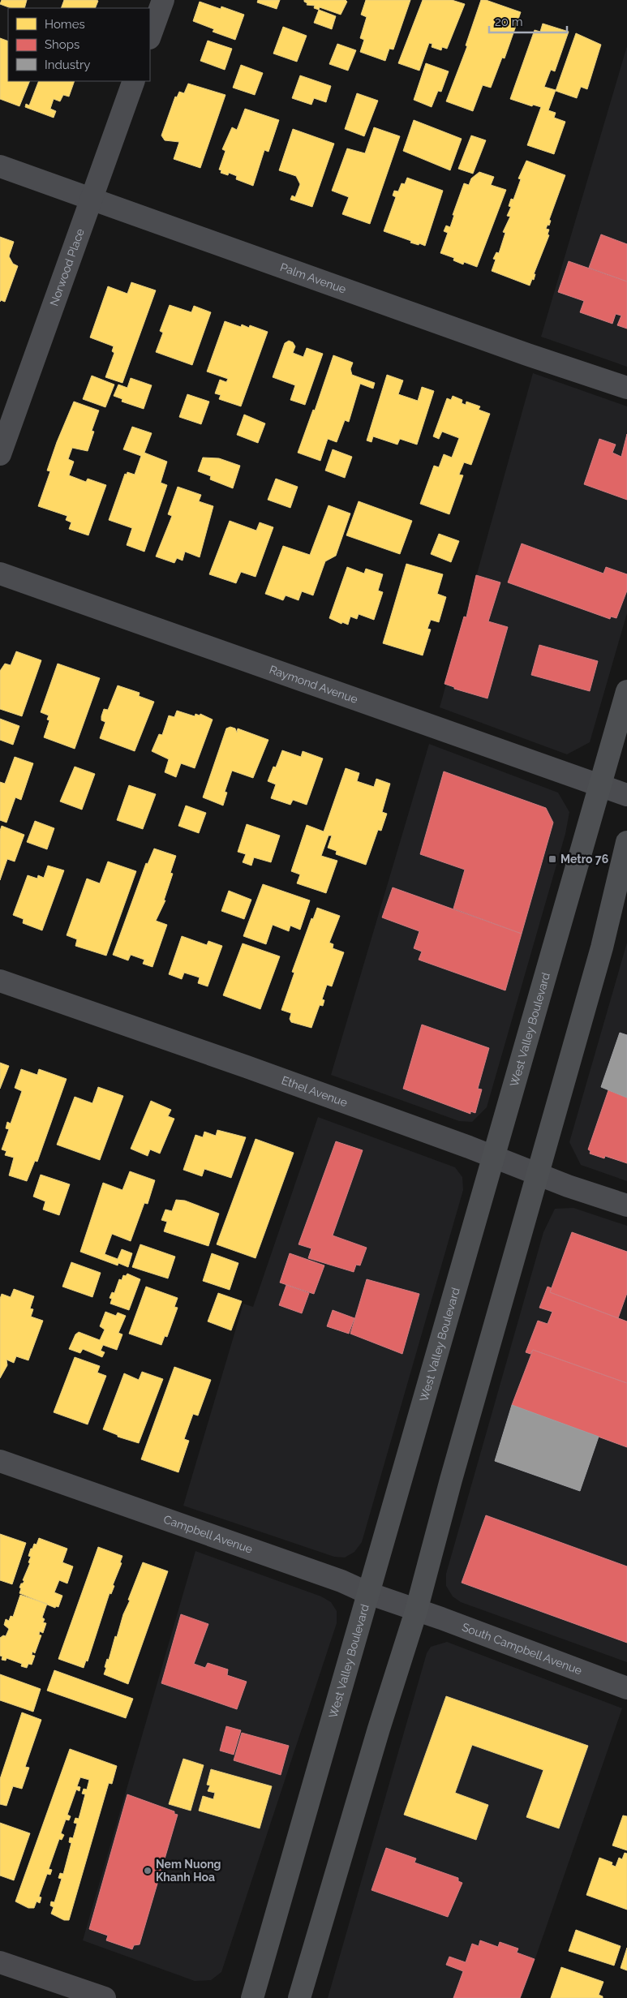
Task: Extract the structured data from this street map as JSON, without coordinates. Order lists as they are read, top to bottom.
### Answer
{
  "streets": {
    "main road": ["West Valley Boulevard"],
    "street": [
      "Norwood Place",
      "Palm Avenue",
      "Raymond Avenue",
      "Ethel Avenue",
      "Campbell Avenue",
      "South Campbell Avenue"
    ]
  },
  "crossings": [
    ["Norwood Place", "Palm Avenue"],
    ["Raymond Avenue", "West Valley Boulevard"],
    ["West Valley Boulevard", "Ethel Avenue"],
    ["West Valley Boulevard", "Campbell Avenue"],
    ["Campbell Avenue", "South Campbell Avenue"]
  ],
  "places": {
    "transit": ["Metro 76"],
    "other": ["Nem Nuong Khanh Hoa"]
  },
  "legend": ["Homes", "Shops", "Industry"],
  "scale_bar": "20 m"
}
